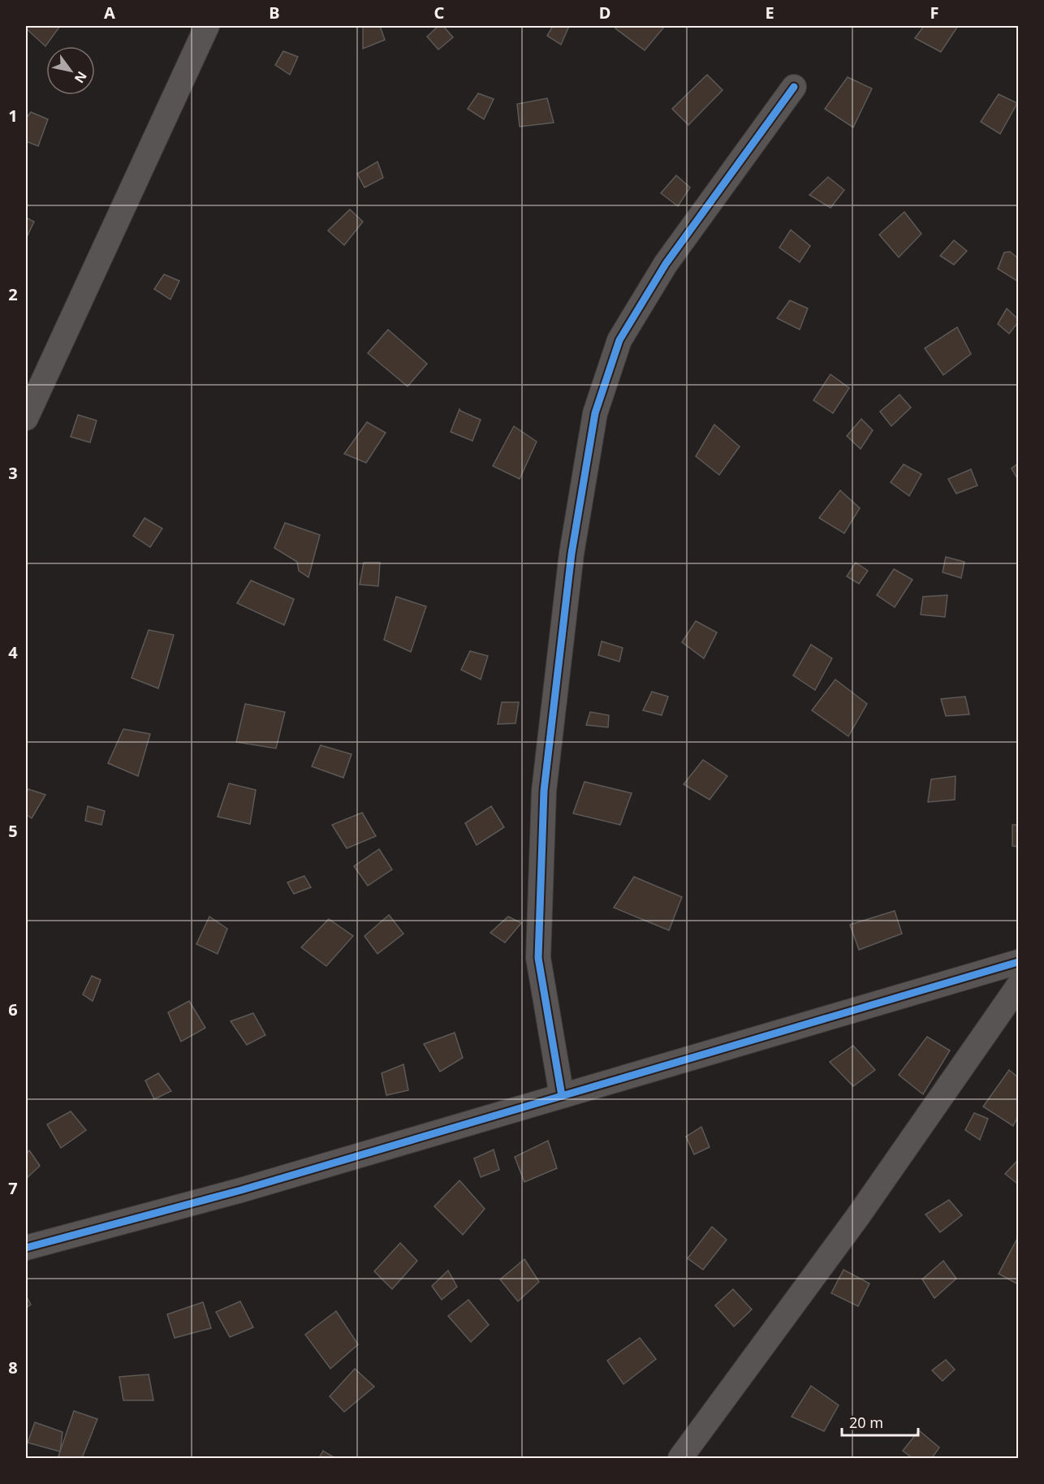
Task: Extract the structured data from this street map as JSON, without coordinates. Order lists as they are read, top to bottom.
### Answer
{
  "scale_bar": "20 m",
  "north": "bottom right",
  "grid": {
    "columns": [
      "A",
      "B",
      "C",
      "D",
      "E",
      "F"
    ],
    "rows": [
      "1",
      "2",
      "3",
      "4",
      "5",
      "6",
      "7",
      "8"
    ]
  }
}
